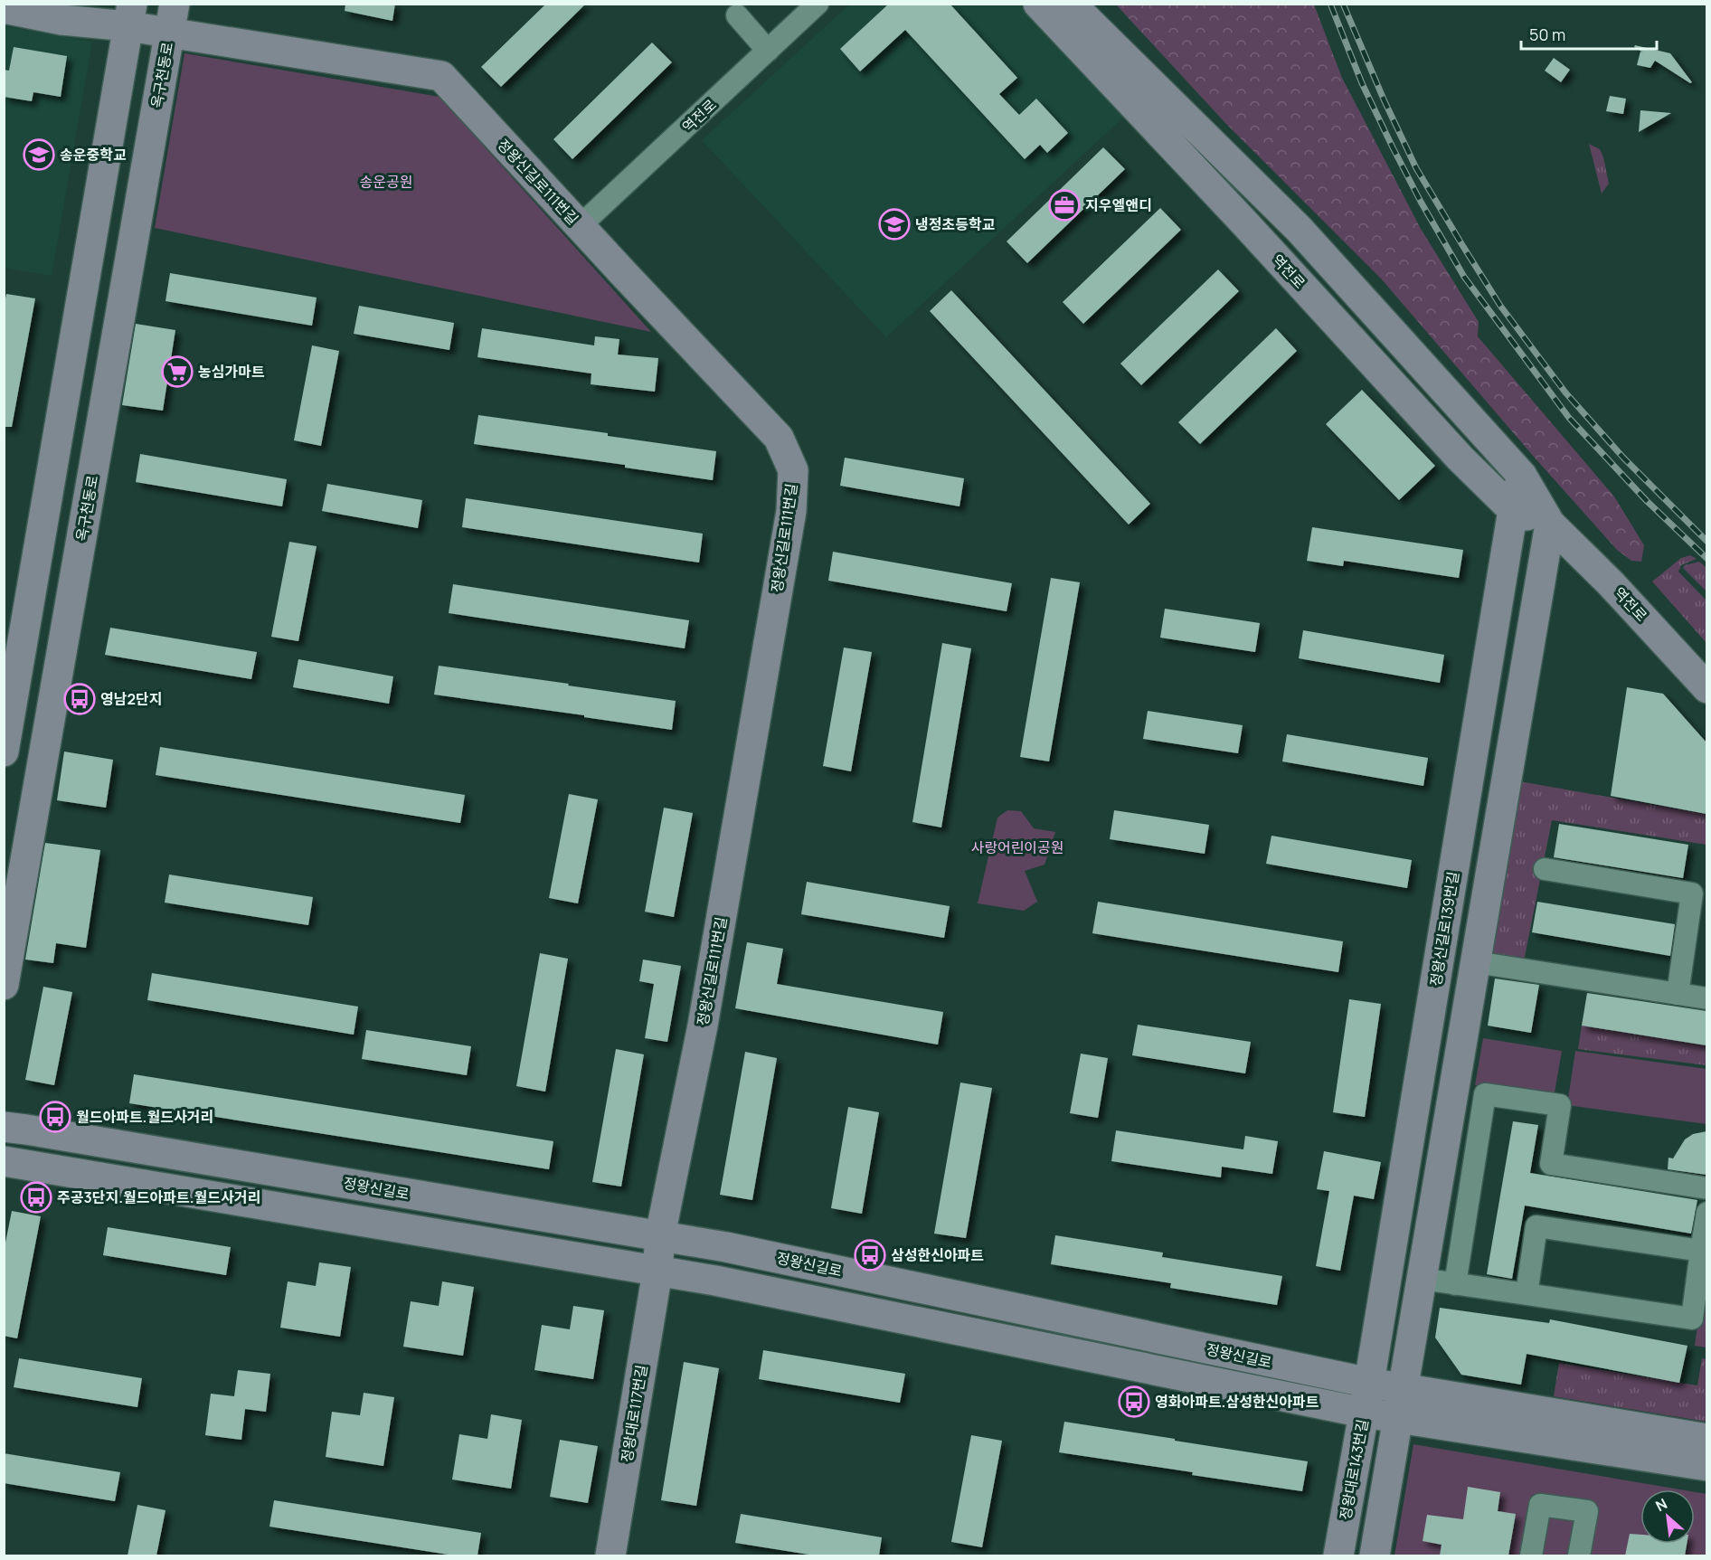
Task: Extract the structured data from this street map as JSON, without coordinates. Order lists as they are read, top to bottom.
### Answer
{
  "streets": {
    "street": [
      "옥구천동로",
      "역전로",
      "정왕신길로111번길",
      "정왕신길로139번길",
      "정왕신길로",
      "정왕대로117번길",
      "정왕대로143번길"
    ]
  },
  "crossings": [
    ["옥구천동로", "정왕신길로111번길"],
    ["역전로", "정왕신길로111번길"],
    ["역전로", "정왕신길로139번길"],
    ["정왕신길로111번길", "정왕신길로"],
    ["정왕신길로111번길", "정왕대로117번길"],
    ["정왕신길로139번길", "정왕신길로"],
    ["정왕신길로139번길", "정왕대로143번길"],
    ["정왕신길로", "정왕대로117번길"],
    ["정왕신길로", "정왕대로143번길"]
  ],
  "parks": ["송운공원", "사랑어린이공원"],
  "places": {
    "school or university": ["송운중학교", "냉정초등학교"],
    "office": ["지우엘앤디"],
    "supermarket": ["농심가마트"],
    "bus stop": [
      "영남2단지",
      "월드아파트.월드사거리",
      "주공3단지.월드아파트.월드사거리",
      "삼성한신아파트",
      "영화아파트.삼성한신아파트"
    ]
  },
  "scale_bar": "50 m",
  "north": "top left"
}
